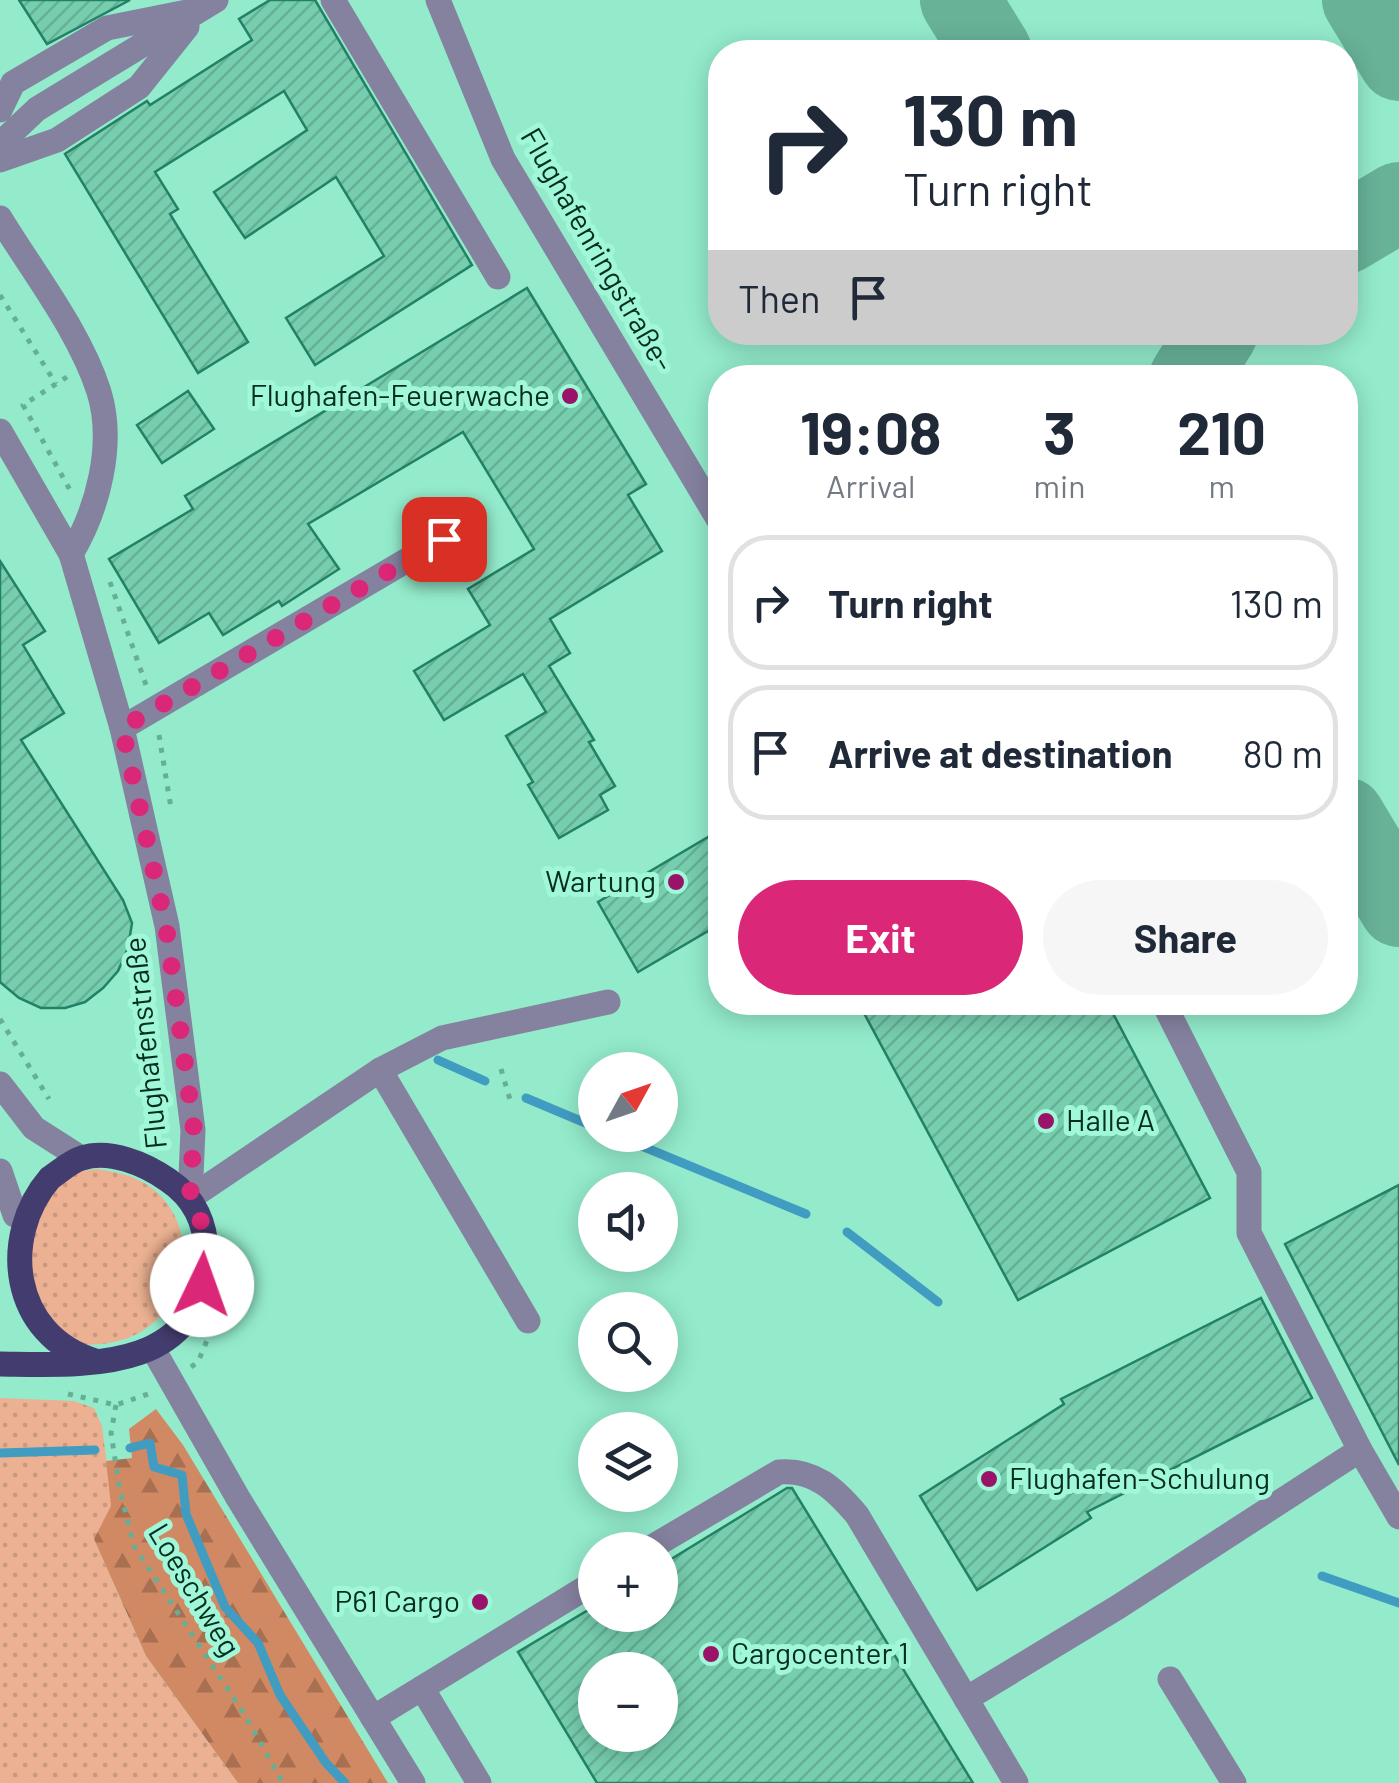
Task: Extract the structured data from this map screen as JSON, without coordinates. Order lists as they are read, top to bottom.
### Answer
{
  "streets": {
    "main road": ["Flughafenstraße"],
    "street": ["Flughafenringstraße-"],
    "path": ["Loeschweg"]
  },
  "places": [
    "Flughafen-Feuerwache",
    "Wartung",
    "Halle A",
    "Flughafen-Schulung",
    "P61 Cargo",
    "Cargocenter 1"
  ],
  "north": "top right",
  "page": {
    "turn": ["130 m", "Turn right"],
    "then": "Then",
    "eta": [
      "19:08",
      "Arrival",
      "3",
      "min",
      "210",
      "m"
    ],
    "list": [
      {
        "name": "Turn right",
        "value": "130 m"
      },
      {
        "name": "Arrive at destination",
        "value": "80 m"
      }
    ],
    "buttons": ["Exit", "Share"],
    "map_buttons": ["+", "−"]
  }
}
